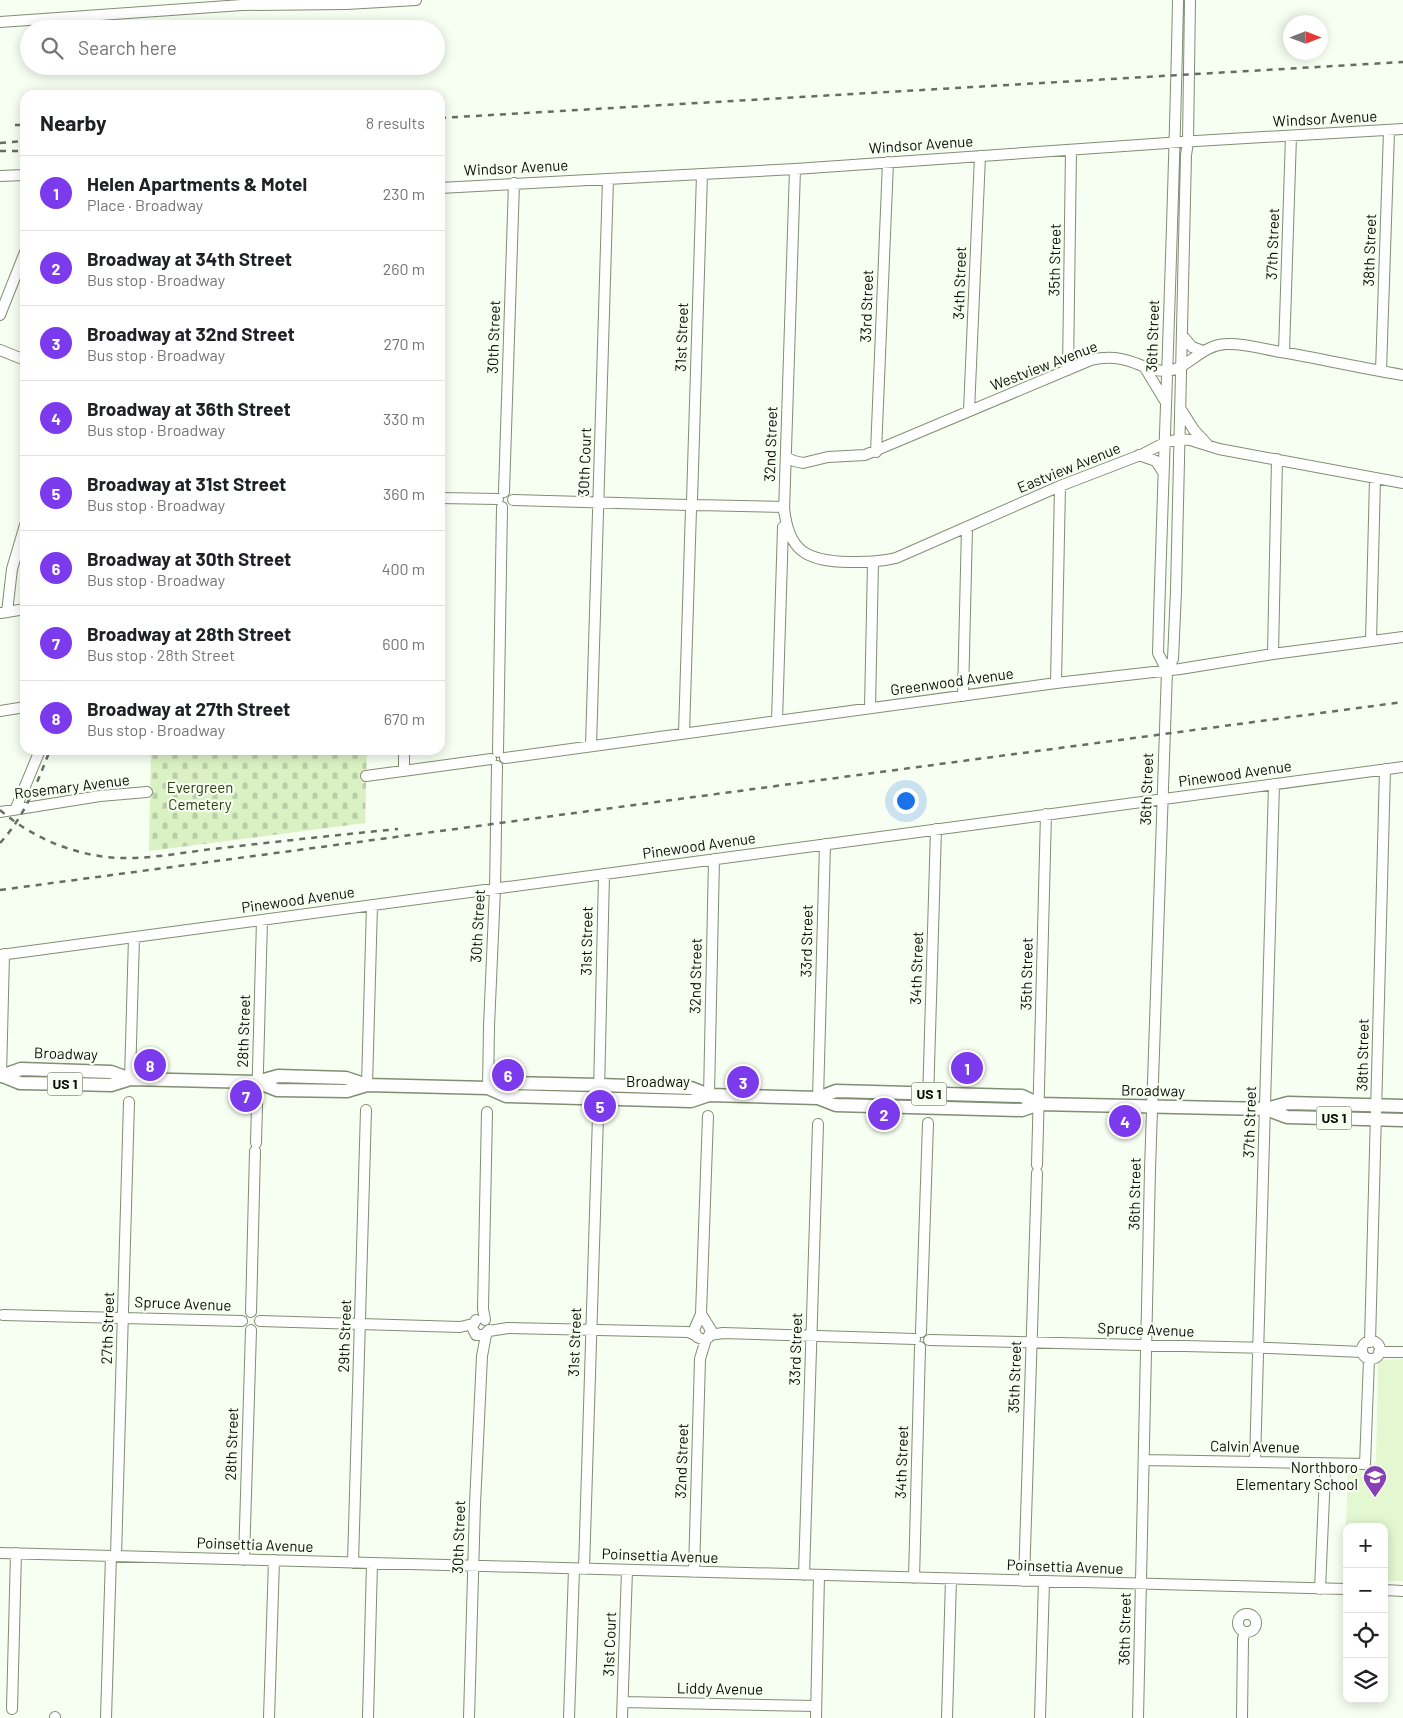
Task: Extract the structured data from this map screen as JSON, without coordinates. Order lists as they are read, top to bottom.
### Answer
{
  "streets": {
    "main road": ["Broadway", "US 1"],
    "street": [
      "Windsor Avenue",
      "37th Street",
      "38th Street",
      "35th Street",
      "34th Street",
      "33rd Street",
      "36th Street",
      "30th Street",
      "31st Street",
      "Westview Avenue",
      "32nd Street",
      "30th Court",
      "Eastview Avenue",
      "Greenwood Avenue",
      "Pinewood Avenue",
      "Rosemary Avenue",
      "28th Street",
      "Spruce Avenue",
      "27th Street",
      "29th Street",
      "Calvin Avenue",
      "Poinsettia Avenue",
      "31st Court",
      "Liddy Avenue"
    ]
  },
  "crossings": [
    ["Windsor Avenue", "37th Street"],
    ["Windsor Avenue", "38th Street"],
    ["Windsor Avenue", "35th Street"],
    ["Windsor Avenue", "34th Street"],
    ["Windsor Avenue", "33rd Street"],
    ["Windsor Avenue", "36th Street"],
    ["Windsor Avenue", "30th Street"],
    ["Windsor Avenue", "31st Street"],
    ["Windsor Avenue", "32nd Street"],
    ["Windsor Avenue", "30th Court"],
    ["37th Street", "Westview Avenue"],
    ["37th Street", "Pinewood Avenue"],
    ["37th Street", "Broadway"],
    ["37th Street", "Spruce Avenue"],
    ["37th Street", "Calvin Avenue"],
    ["38th Street", "Westview Avenue"],
    ["38th Street", "Pinewood Avenue"],
    ["38th Street", "Broadway"],
    ["38th Street", "Spruce Avenue"],
    ["38th Street", "Calvin Avenue"],
    ["35th Street", "Westview Avenue"],
    ["35th Street", "Pinewood Avenue"],
    ["35th Street", "Broadway"],
    ["35th Street", "Spruce Avenue"],
    ["35th Street", "Poinsettia Avenue"],
    ["34th Street", "Westview Avenue"],
    ["34th Street", "Pinewood Avenue"],
    ["34th Street", "Broadway"],
    ["34th Street", "Spruce Avenue"],
    ["34th Street", "Poinsettia Avenue"],
    ["33rd Street", "Westview Avenue"],
    ["33rd Street", "Pinewood Avenue"],
    ["33rd Street", "Broadway"],
    ["33rd Street", "Poinsettia Avenue"],
    ["36th Street", "Westview Avenue"],
    ["36th Street", "Eastview Avenue"],
    ["36th Street", "Greenwood Avenue"],
    ["36th Street", "Pinewood Avenue"],
    ["36th Street", "Broadway"],
    ["36th Street", "Spruce Avenue"],
    ["36th Street", "Calvin Avenue"],
    ["36th Street", "Poinsettia Avenue"],
    ["30th Street", "Greenwood Avenue"],
    ["30th Street", "Pinewood Avenue"],
    ["30th Street", "Broadway"],
    ["30th Street", "Poinsettia Avenue"],
    ["31st Street", "Greenwood Avenue"],
    ["31st Street", "Pinewood Avenue"],
    ["31st Street", "Broadway"],
    ["31st Street", "Poinsettia Avenue"],
    ["Westview Avenue", "32nd Street"],
    ["32nd Street", "Eastview Avenue"],
    ["32nd Street", "Greenwood Avenue"],
    ["32nd Street", "Pinewood Avenue"],
    ["32nd Street", "Broadway"],
    ["32nd Street", "Poinsettia Avenue"],
    ["30th Court", "Greenwood Avenue"],
    ["Pinewood Avenue", "28th Street"],
    ["28th Street", "Broadway"],
    ["28th Street", "Spruce Avenue"],
    ["28th Street", "Poinsettia Avenue"],
    ["Spruce Avenue", "27th Street"],
    ["Spruce Avenue", "Calvin Avenue"],
    ["27th Street", "Poinsettia Avenue"],
    ["29th Street", "Poinsettia Avenue"],
    ["Poinsettia Avenue", "31st Court"],
    ["31st Court", "Liddy Avenue"]
  ],
  "parks": ["Evergreen Cemetery"],
  "places": {
    "school or university": ["Northboro Elementary School"]
  },
  "north": "right",
  "page": {
    "search": "Search here",
    "heading": ["Nearby", "8 results"],
    "list": [
      {
        "mark": "1",
        "name": "Helen Apartments & Motel",
        "note": "Place · Broadway",
        "value": "230 m"
      },
      {
        "mark": "2",
        "name": "Broadway at 34th Street",
        "note": "Bus stop · Broadway",
        "value": "260 m"
      },
      {
        "mark": "3",
        "name": "Broadway at 32nd Street",
        "note": "Bus stop · Broadway",
        "value": "270 m"
      },
      {
        "mark": "4",
        "name": "Broadway at 36th Street",
        "note": "Bus stop · Broadway",
        "value": "330 m"
      },
      {
        "mark": "5",
        "name": "Broadway at 31st Street",
        "note": "Bus stop · Broadway",
        "value": "360 m"
      },
      {
        "mark": "6",
        "name": "Broadway at 30th Street",
        "note": "Bus stop · Broadway",
        "value": "400 m"
      },
      {
        "mark": "7",
        "name": "Broadway at 28th Street",
        "note": "Bus stop · 28th Street",
        "value": "600 m"
      },
      {
        "mark": "8",
        "name": "Broadway at 27th Street",
        "note": "Bus stop · Broadway",
        "value": "670 m"
      }
    ],
    "pins": [
      "8",
      "1",
      "6",
      "3",
      "7",
      "5",
      "2",
      "4"
    ],
    "map_buttons": ["+", "−"]
  }
}
